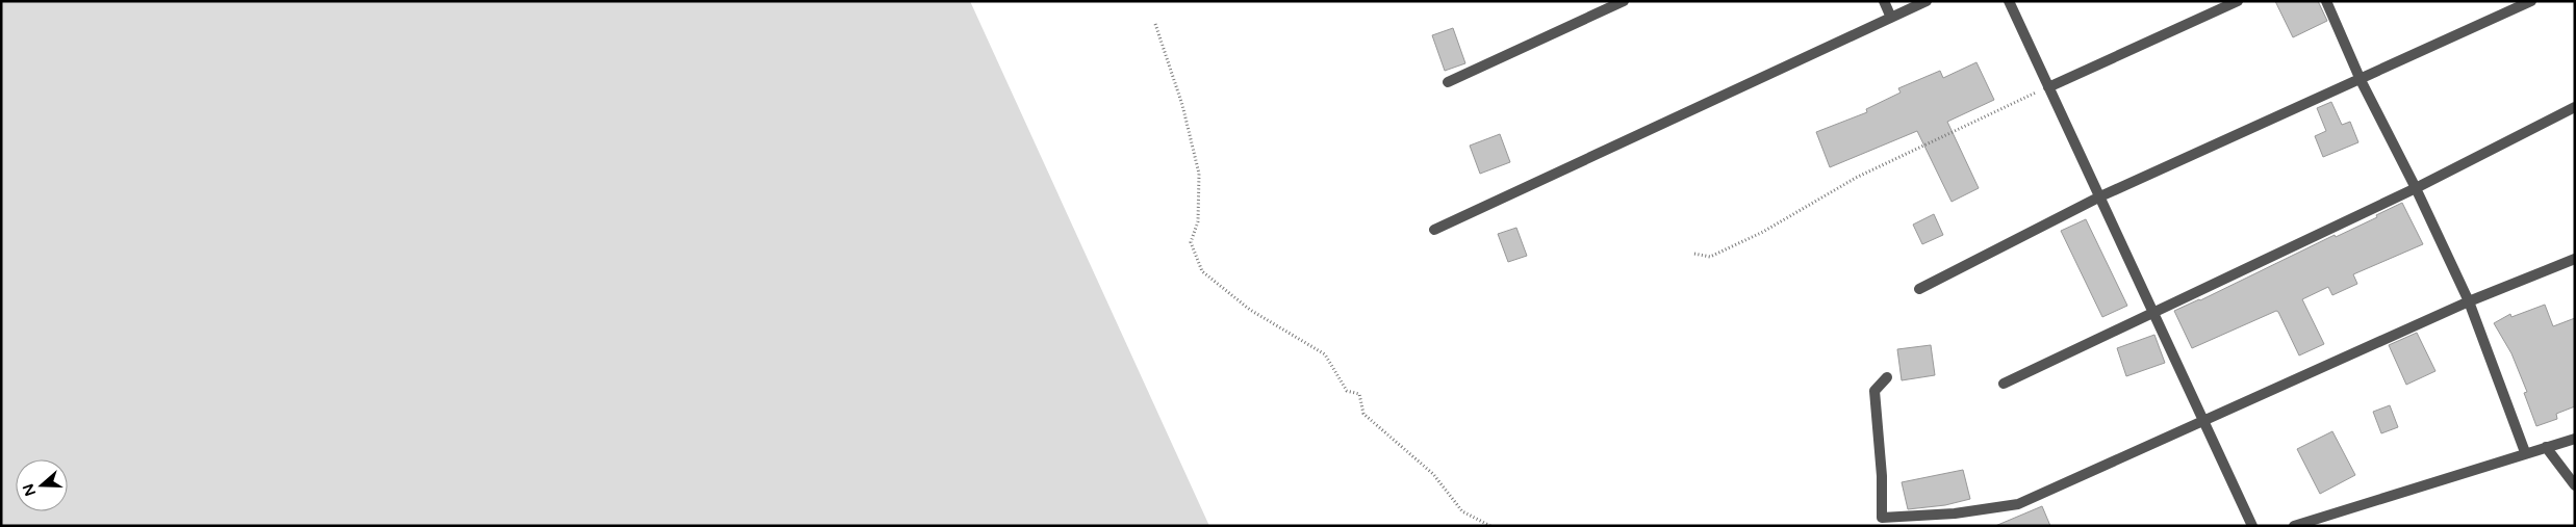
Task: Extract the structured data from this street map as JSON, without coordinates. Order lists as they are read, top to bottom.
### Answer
{
  "north": "left"
}
